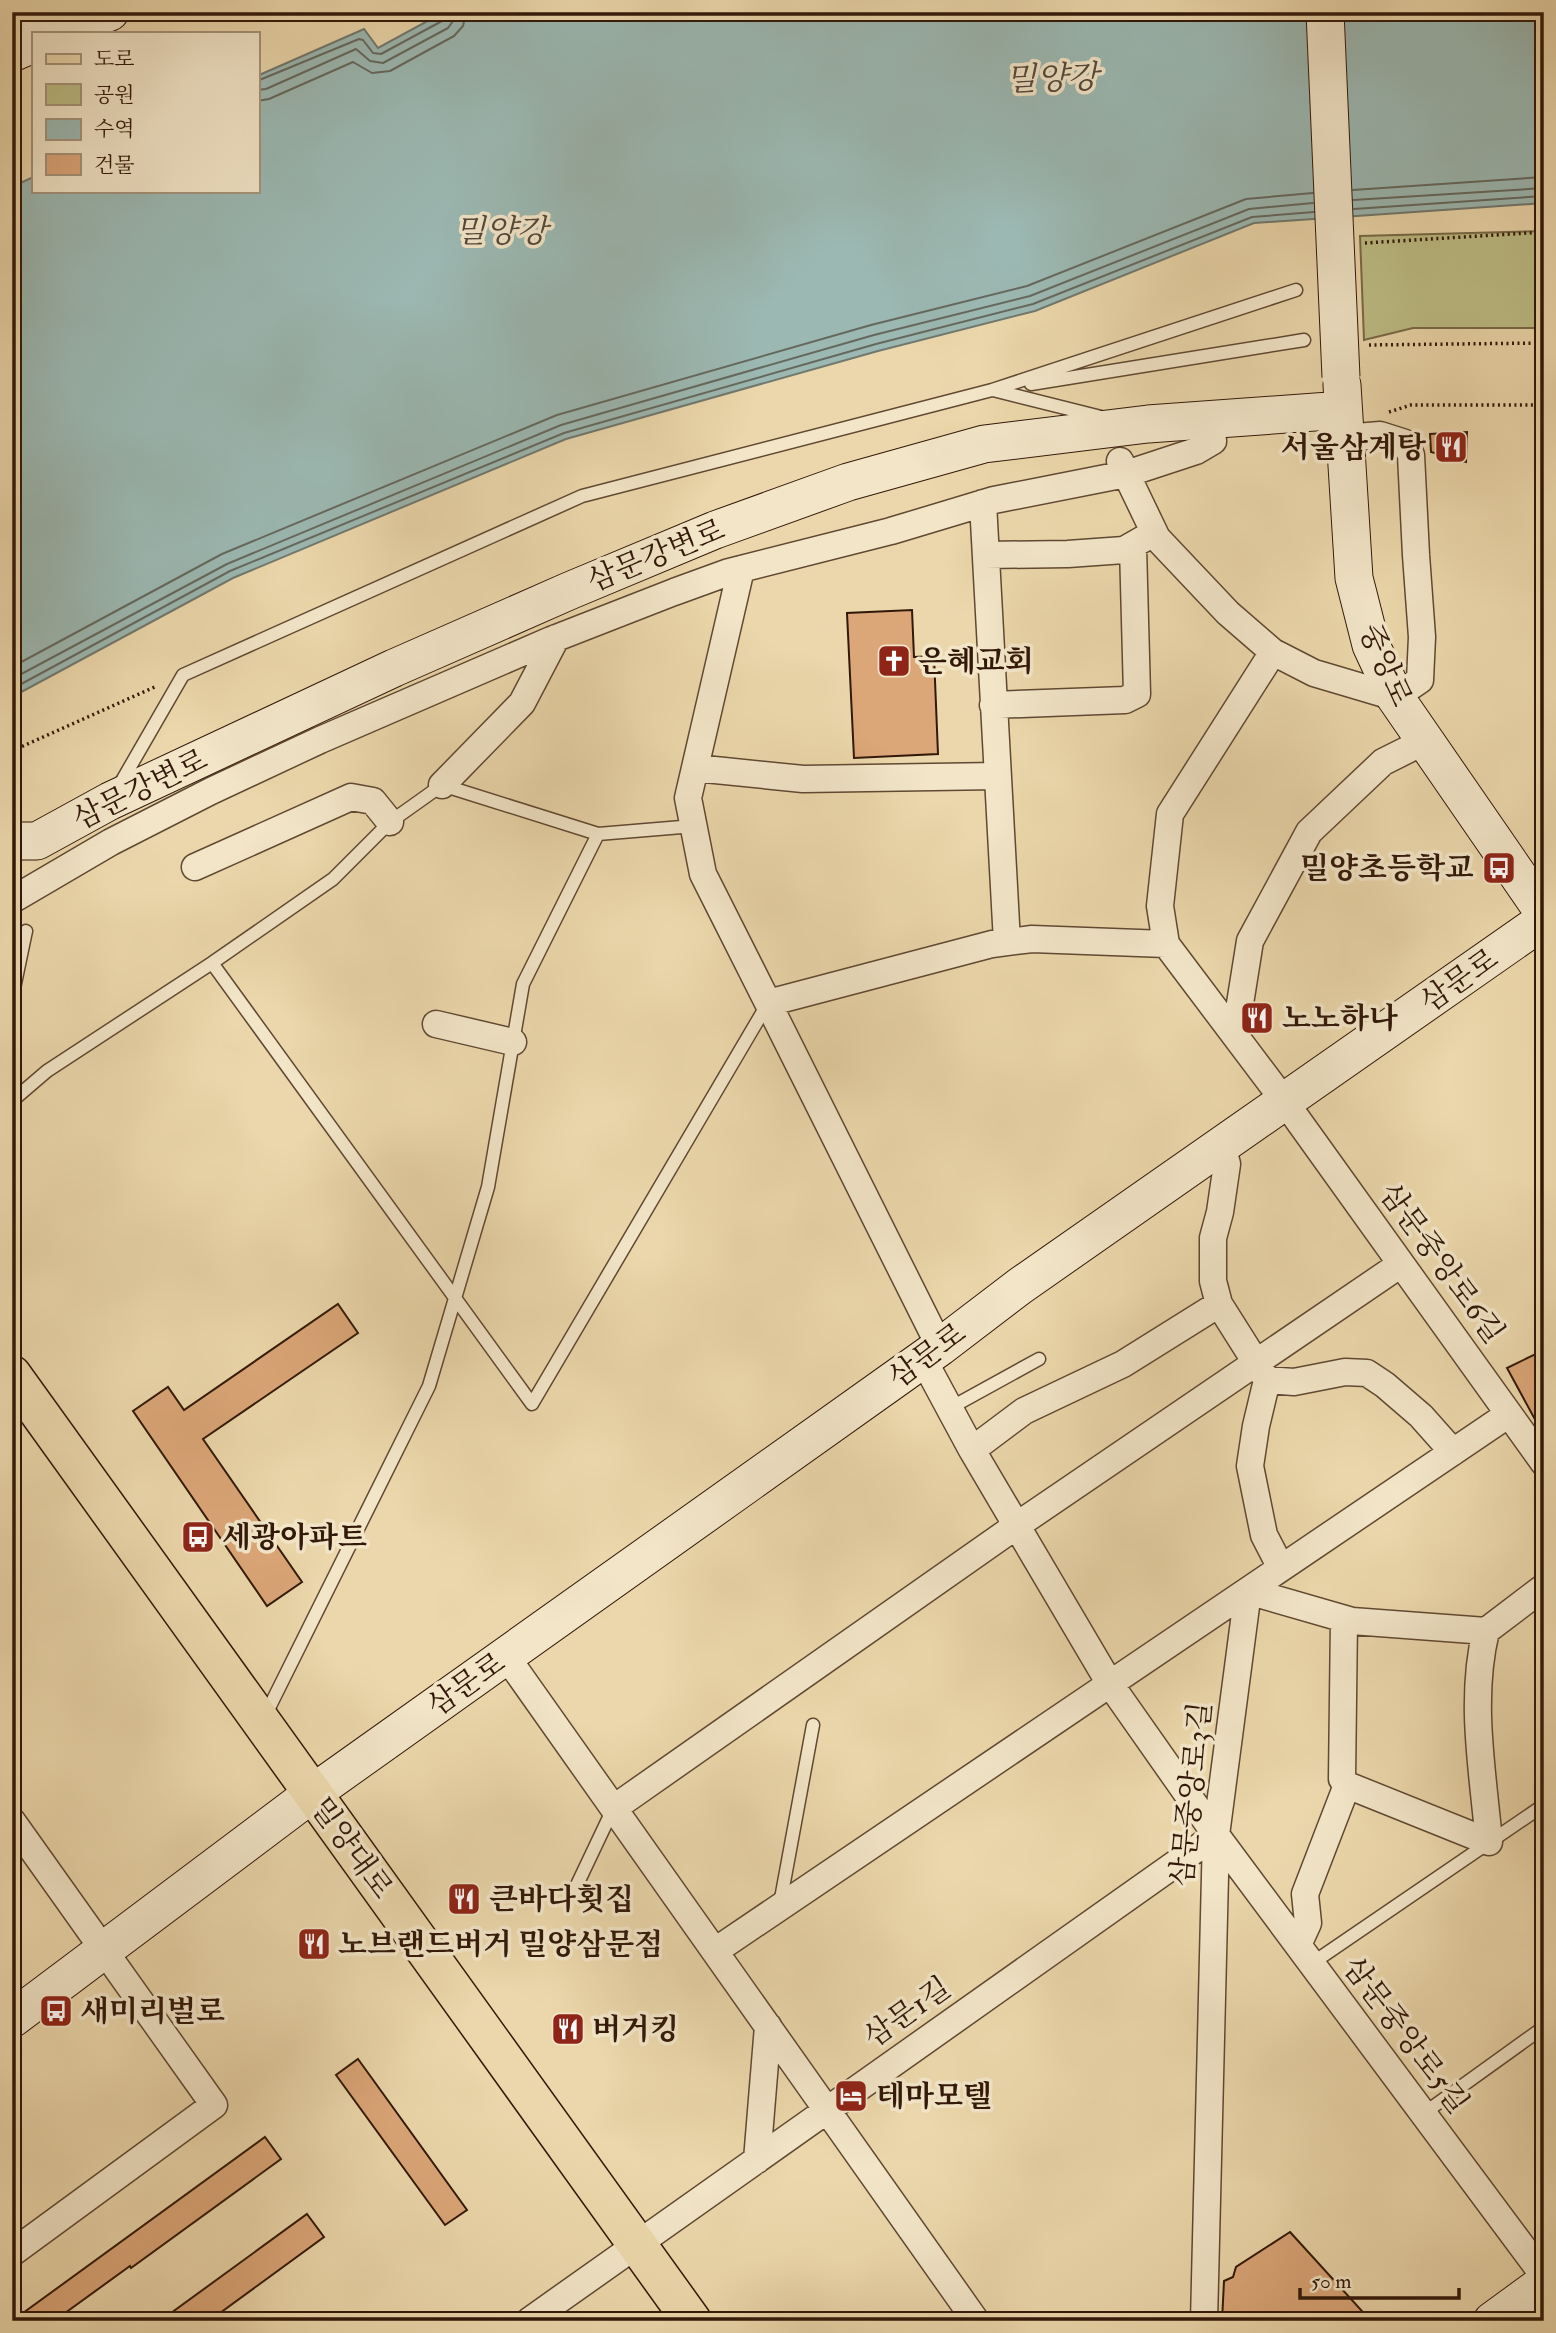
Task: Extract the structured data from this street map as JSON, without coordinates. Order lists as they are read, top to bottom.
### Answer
{
  "streets": {
    "main road": ["밀양대로"],
    "street": [
      "삼문강변로",
      "중앙로",
      "삼문로",
      "삼문중앙로6길",
      "삼문중앙로3길",
      "삼문1길",
      "삼문중앙로5길"
    ]
  },
  "crossings": [
    ["삼문강변로", "중앙로"],
    ["삼문로", "삼문중앙로6길"],
    ["삼문로", "밀양대로"],
    ["삼문로", "삼문중앙로5길"],
    ["삼문중앙로3길", "삼문1길"],
    ["삼문중앙로3길", "삼문중앙로5길"],
    ["밀양대로", "삼문1길"],
    ["삼문1길", "삼문중앙로5길"]
  ],
  "water": ["밀양강"],
  "places": {
    "restaurant": [
      "서울삼계탕",
      "노노하나",
      "큰바다횟집",
      "노브랜드버거 밀양삼문점",
      "버거킹"
    ],
    "church": ["은혜교회"],
    "bus stop": ["밀양초등학교", "세광아파트", "새미리벌로"],
    "hotel": ["테마모텔"]
  },
  "legend": [
    "도로",
    "공원",
    "수역",
    "건물"
  ],
  "scale_bar": "50 m"
}
